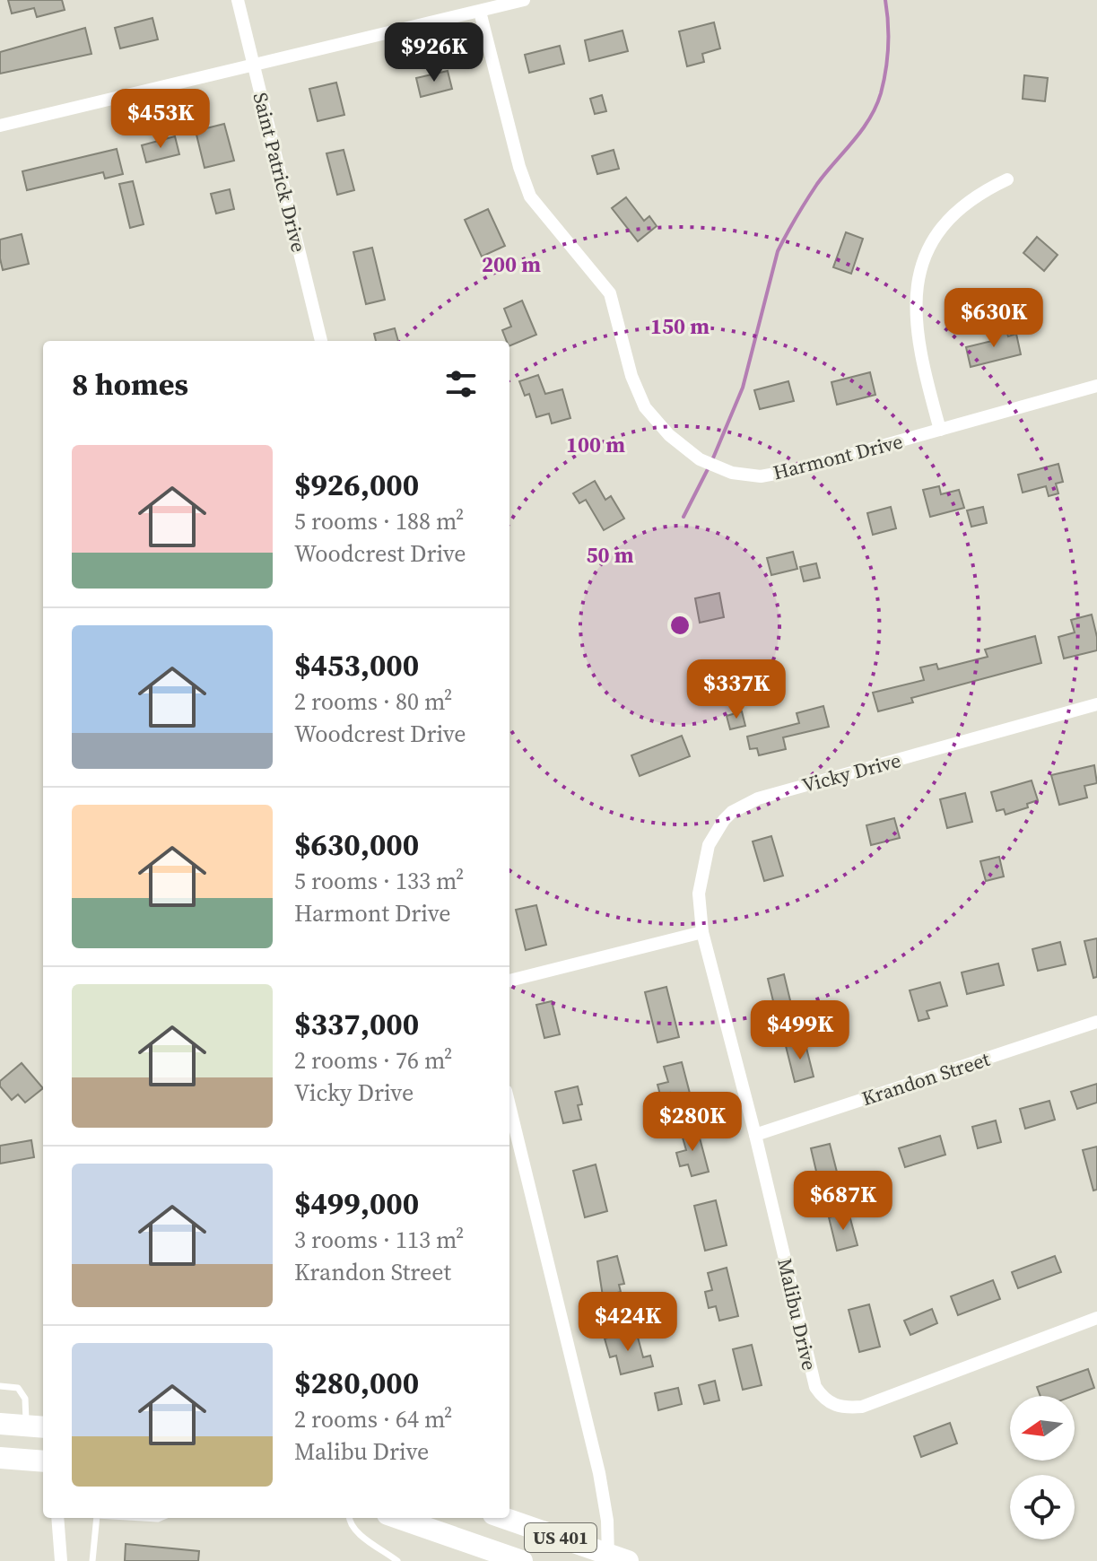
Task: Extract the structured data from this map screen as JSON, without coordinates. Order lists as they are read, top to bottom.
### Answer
{
  "streets": {
    "highway": ["US 401"],
    "street": [
      "Saint Patrick Drive",
      "Harmont Drive",
      "Vicky Drive",
      "Krandon Street",
      "Malibu Drive"
    ]
  },
  "crossings": [
    ["Vicky Drive", "Malibu Drive"],
    ["Krandon Street", "Malibu Drive"]
  ],
  "north": "left",
  "page": {
    "price": [
      "$926K",
      "$453K",
      "$630K",
      "$337K",
      "$499K",
      "$280K",
      "$687K",
      "$424K"
    ],
    "heading": "8 homes",
    "list": [
      {
        "name": "$926,000",
        "note": "5 rooms · 188 m² · Woodcrest Drive"
      },
      {
        "name": "$453,000",
        "note": "2 rooms · 80 m² · Woodcrest Drive"
      },
      {
        "name": "$630,000",
        "note": "5 rooms · 133 m² · Harmont Drive"
      },
      {
        "name": "$337,000",
        "note": "2 rooms · 76 m² · Vicky Drive"
      },
      {
        "name": "$499,000",
        "note": "3 rooms · 113 m² · Krandon Street"
      },
      {
        "name": "$280,000",
        "note": "2 rooms · 64 m² · Malibu Drive"
      }
    ]
  },
  "rings": [
    "200 m",
    "150 m",
    "100 m",
    "50 m"
  ]
}
